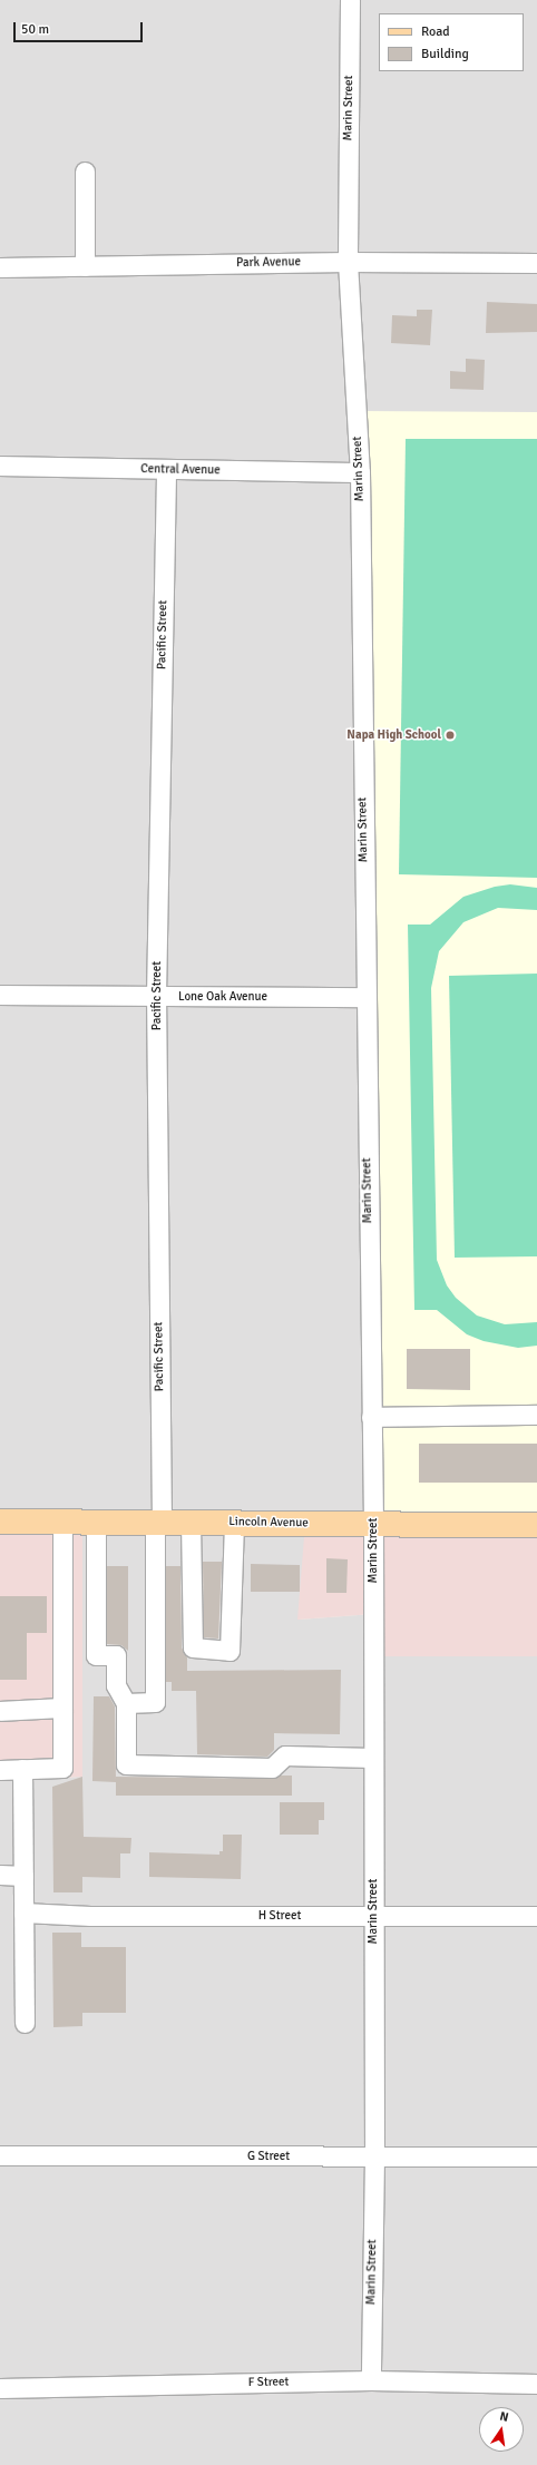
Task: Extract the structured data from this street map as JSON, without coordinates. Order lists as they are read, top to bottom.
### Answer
{
  "streets": {
    "main road": ["Lincoln Avenue"],
    "street": [
      "Marin Street",
      "Park Avenue",
      "Central Avenue",
      "Pacific Street",
      "Lone Oak Avenue",
      "H Street",
      "G Street",
      "F Street"
    ]
  },
  "crossings": [
    ["Marin Street", "Park Avenue"],
    ["Marin Street", "Central Avenue"],
    ["Marin Street", "Lone Oak Avenue"],
    ["Marin Street", "Lincoln Avenue"],
    ["Marin Street", "H Street"],
    ["Marin Street", "G Street"],
    ["Marin Street", "F Street"],
    ["Central Avenue", "Pacific Street"],
    ["Pacific Street", "Lone Oak Avenue"],
    ["Pacific Street", "Lincoln Avenue"]
  ],
  "places": ["Napa High School"],
  "legend": ["Road", "Building"],
  "scale_bar": "50 m",
  "north": "top"
}
